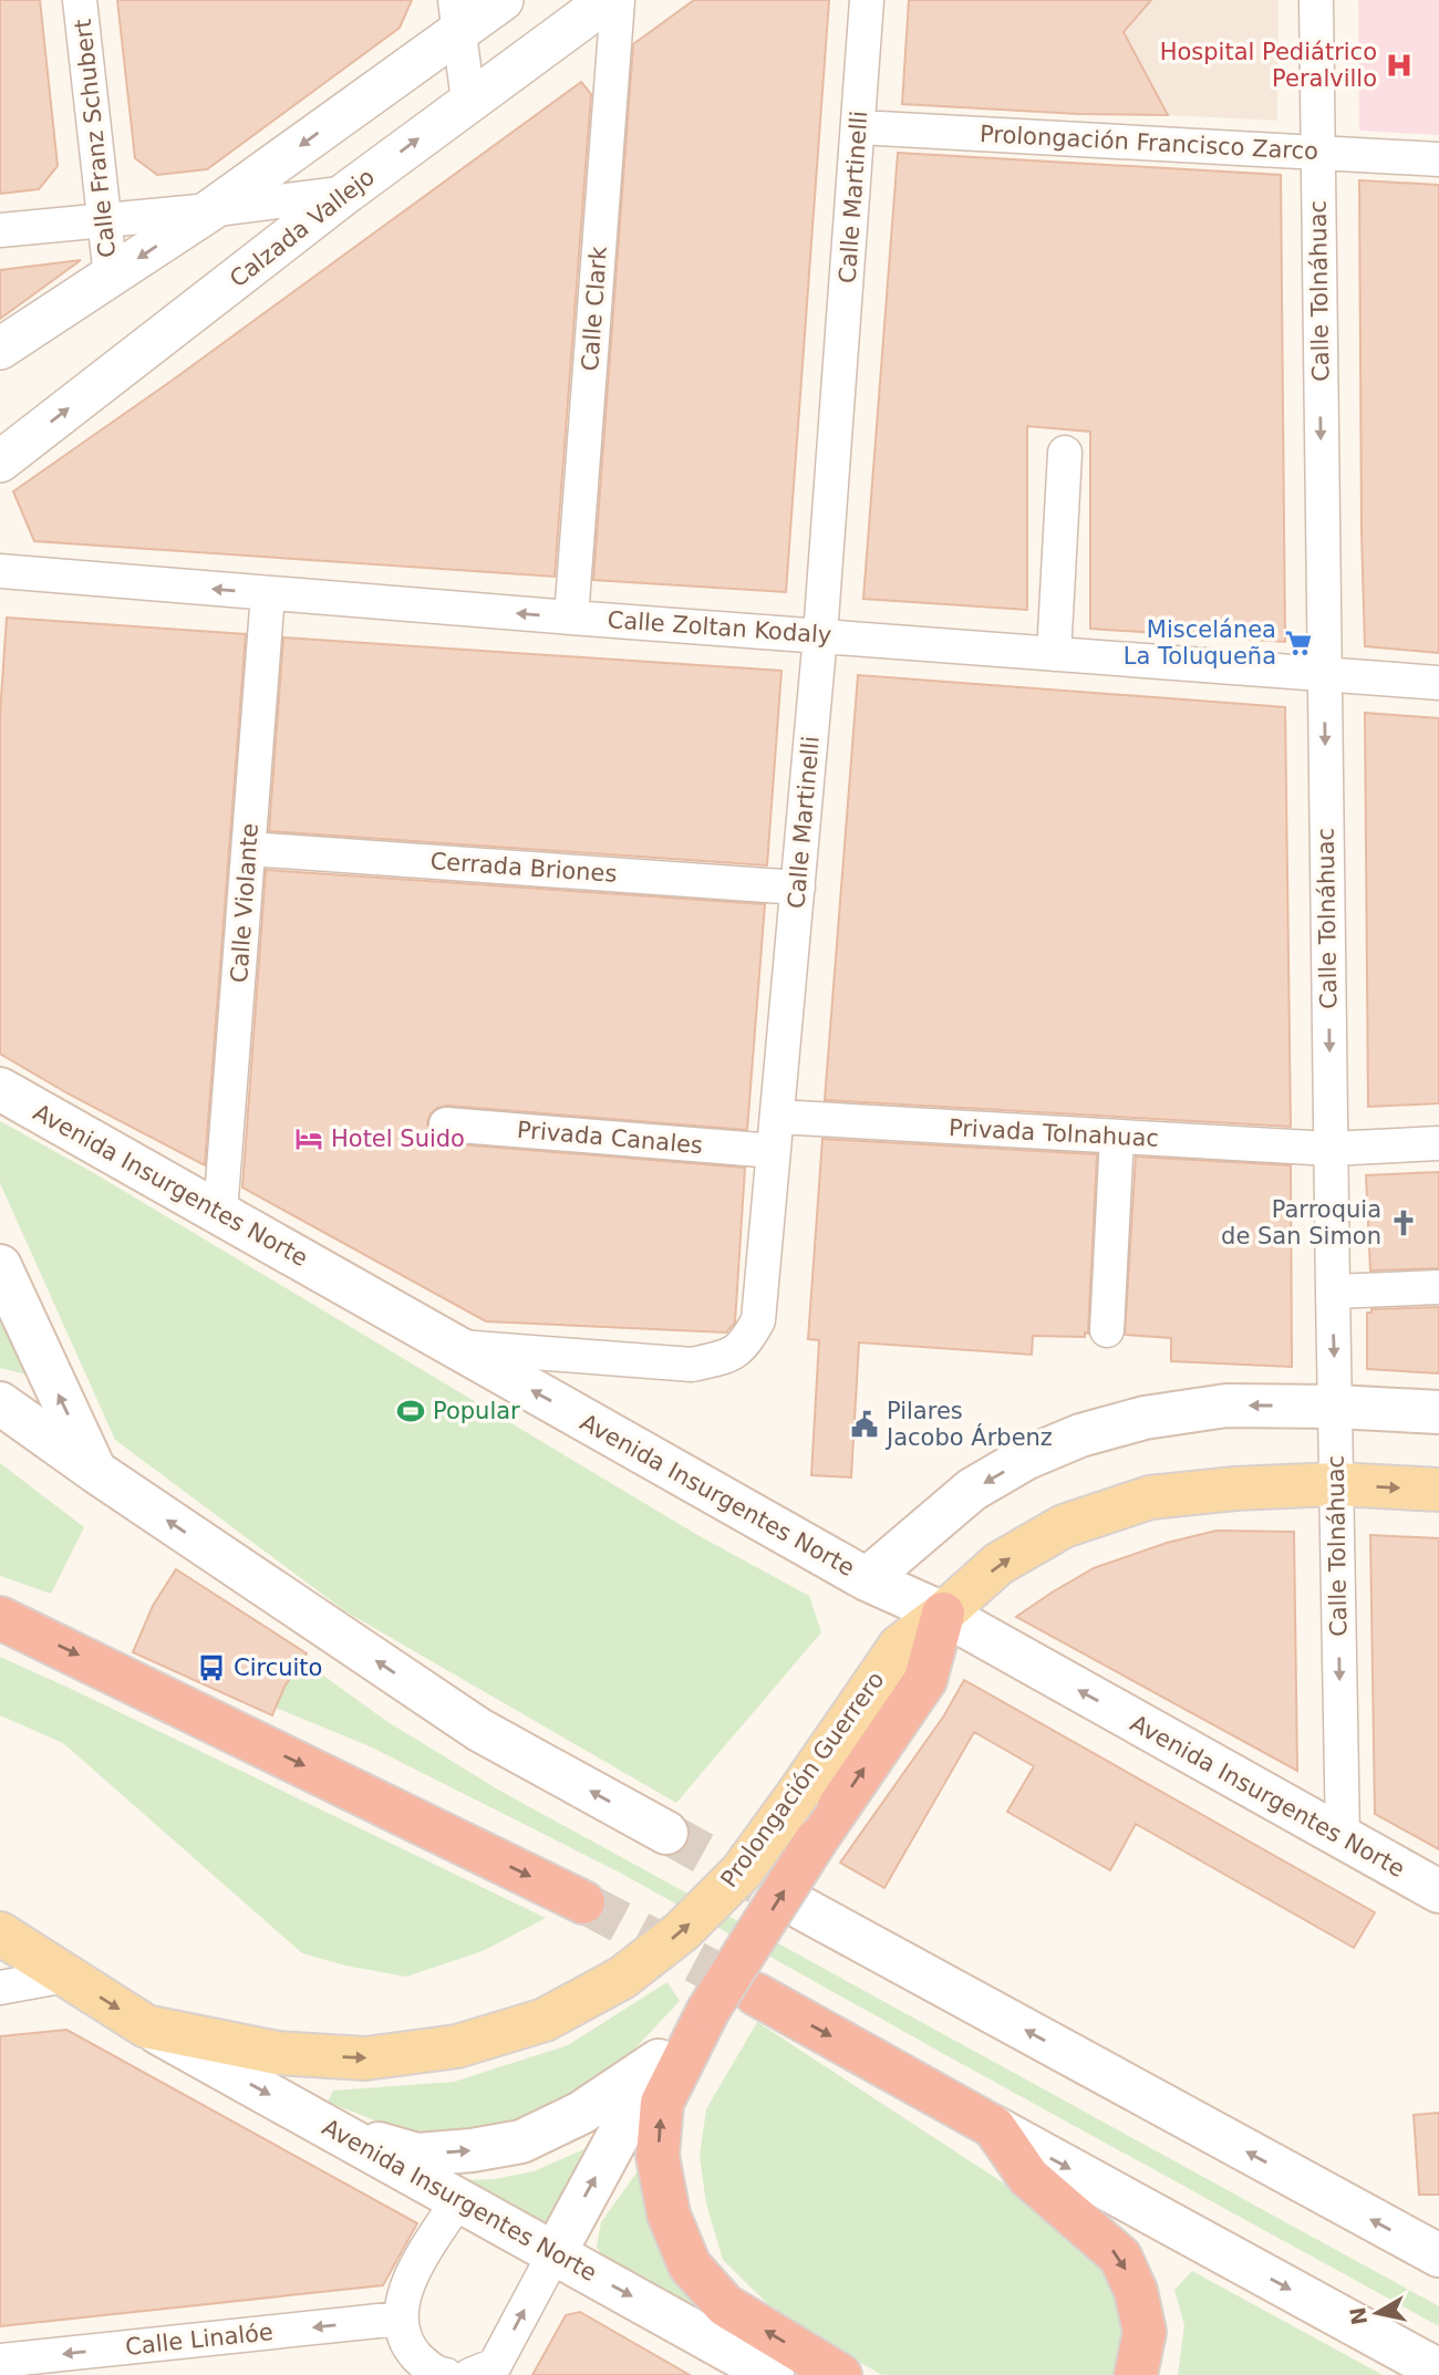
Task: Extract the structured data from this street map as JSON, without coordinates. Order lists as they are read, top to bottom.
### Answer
{
  "streets": {
    "main road": ["Avenida Insurgentes Norte", "Prolongación Guerrero"],
    "street": [
      "Calle Franz Schubert",
      "Prolongación Francisco Zarco",
      "Calle Martinelli",
      "Calzada Vallejo",
      "Calle Tolnáhuac",
      "Calle Clark",
      "Calle Zoltan Kodaly",
      "Cerrada Briones",
      "Calle Violante",
      "Privada Tolnahuac",
      "Privada Canales",
      "Calle Linalóe"
    ]
  },
  "crossings": [
    ["Prolongación Francisco Zarco", "Calle Martinelli"],
    ["Prolongación Francisco Zarco", "Calle Tolnáhuac"],
    ["Calle Martinelli", "Calle Zoltan Kodaly"],
    ["Calle Martinelli", "Cerrada Briones"],
    ["Calle Martinelli", "Privada Tolnahuac"],
    ["Calle Martinelli", "Privada Canales"],
    ["Calle Martinelli", "Avenida Insurgentes Norte"],
    ["Calle Tolnáhuac", "Calle Zoltan Kodaly"],
    ["Calle Tolnáhuac", "Privada Tolnahuac"],
    ["Calle Tolnáhuac", "Avenida Insurgentes Norte"],
    ["Calle Tolnáhuac", "Prolongación Guerrero"],
    ["Calle Clark", "Calle Zoltan Kodaly"],
    ["Calle Zoltan Kodaly", "Calle Violante"],
    ["Cerrada Briones", "Calle Violante"],
    ["Calle Violante", "Avenida Insurgentes Norte"],
    ["Avenida Insurgentes Norte", "Prolongación Guerrero"]
  ],
  "one_way": ["Calle Tolnáhuac", "Calle Zoltan Kodaly", "Calle Linalóe"],
  "places": {
    "hospital": ["Hospital Pediátrico Peralvillo"],
    "supermarket": ["Miscelánea La Toluqueña"],
    "hotel": ["Hotel Suido"],
    "church": ["Parroquia de San Simon"],
    "sports": ["Popular"],
    "public building": ["Pilares Jacobo Árbenz"],
    "bus stop": ["Circuito"]
  },
  "north": "left"
}
